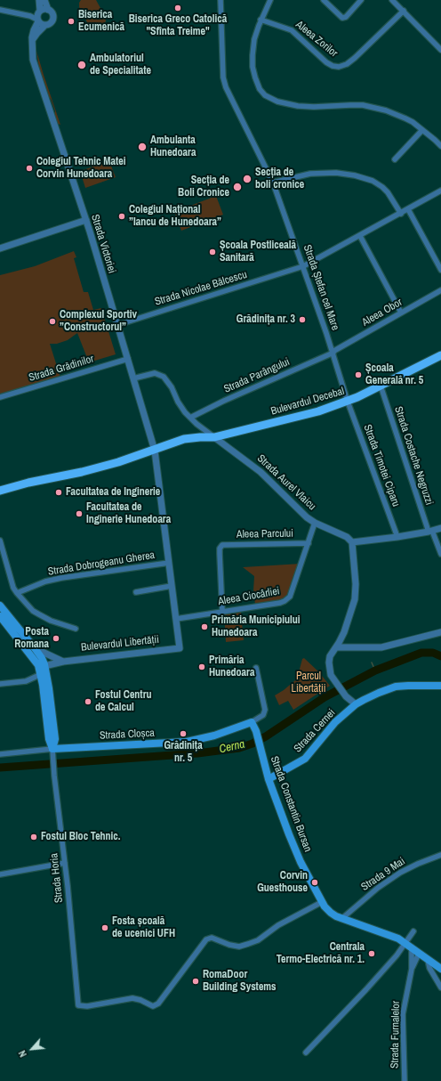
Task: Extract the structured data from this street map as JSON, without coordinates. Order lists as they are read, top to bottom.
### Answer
{
  "streets": {
    "main road": [
      "Bulevardul Decebal",
      "Strada Cernei",
      "Strada Cloșca",
      "Strada Constantin Bursan"
    ],
    "street": [
      "Aleea Zorilor",
      "Strada Victoriei",
      "Strada Ștefan cel Mare",
      "Strada Nicolae Bălcescu",
      "Aleea Obor",
      "Strada Grădinilor",
      "Strada Parângului",
      "Strada Costache Negruzzi",
      "Strada Timotei Ciparu",
      "Strada Aurel Vlaicu",
      "Aleea Parcului",
      "Strada Dobrogeanu Gherea",
      "Aleea Ciocârliei",
      "Bulevardul Libertății",
      "Strada 9 Mai",
      "Strada Horia",
      "Strada Furnalelor"
    ]
  },
  "crossings": [
    ["Strada Victoriei", "Strada Nicolae Bălcescu"],
    ["Strada Victoriei", "Strada Grădinilor"],
    ["Strada Victoriei", "Strada Dobrogeanu Gherea"],
    ["Strada Victoriei", "Aleea Ciocârliei"],
    ["Strada Victoriei", "Bulevardul Libertății"],
    ["Strada Ștefan cel Mare", "Strada Nicolae Bălcescu"],
    ["Strada Ștefan cel Mare", "Aleea Obor"],
    ["Strada Ștefan cel Mare", "Strada Parângului"],
    ["Strada Ștefan cel Mare", "Bulevardul Decebal"],
    ["Strada Ștefan cel Mare", "Strada Timotei Ciparu"],
    ["Aleea Obor", "Strada Parângului"],
    ["Bulevardul Decebal", "Strada Costache Negruzzi"],
    ["Bulevardul Decebal", "Strada Timotei Ciparu"],
    ["Bulevardul Decebal", "Strada Aurel Vlaicu"],
    ["Strada Aurel Vlaicu", "Aleea Ciocârliei"],
    ["Aleea Parcului", "Aleea Ciocârliei"],
    ["Strada Cernei", "Strada Constantin Bursan"],
    ["Strada Cloșca", "Strada Constantin Bursan"],
    ["Strada Cloșca", "Strada Horia"],
    ["Strada Constantin Bursan", "Strada 9 Mai"],
    ["Strada Constantin Bursan", "Strada Horia"],
    ["Strada Constantin Bursan", "Strada Furnalelor"]
  ],
  "water": ["Cerna"],
  "parks": ["Parcul Libertății"],
  "places": [
    "Biserica Greco Catolică \"Sfînta Treime\"",
    "Biserica Ecumenică",
    "Ambulatoriul de Specialitate",
    "Ambulanta Hunedoara",
    "Colegiul Tehnic Matei Corvin Hunedoara",
    "Secția de boli cronice",
    "Secția de Boli Cronice",
    "Colegiul Național ”Iancu de Hunedoara”",
    "Școala Postliceală Sanitară",
    "Grădinița nr. 3",
    "Complexul Sportiv ”Constructorul”",
    "Școala Generală nr. 5",
    "Facultatea de Inginerie",
    "Facultatea de Inginerie Hunedoara",
    "Primăria Municipiului Hunedoara",
    "Posta Romana",
    "Primăria Hunedoara",
    "Fostul Centru de Calcul",
    "Grădinița nr. 5",
    "Fostul Bloc Tehnic.",
    "Corvin Guesthouse",
    "Fosta școală de ucenici UFH",
    "Centrala Termo-Electrică nr. 1.",
    "RomaDoor Building Systems"
  ],
  "north": "bottom left"
}
